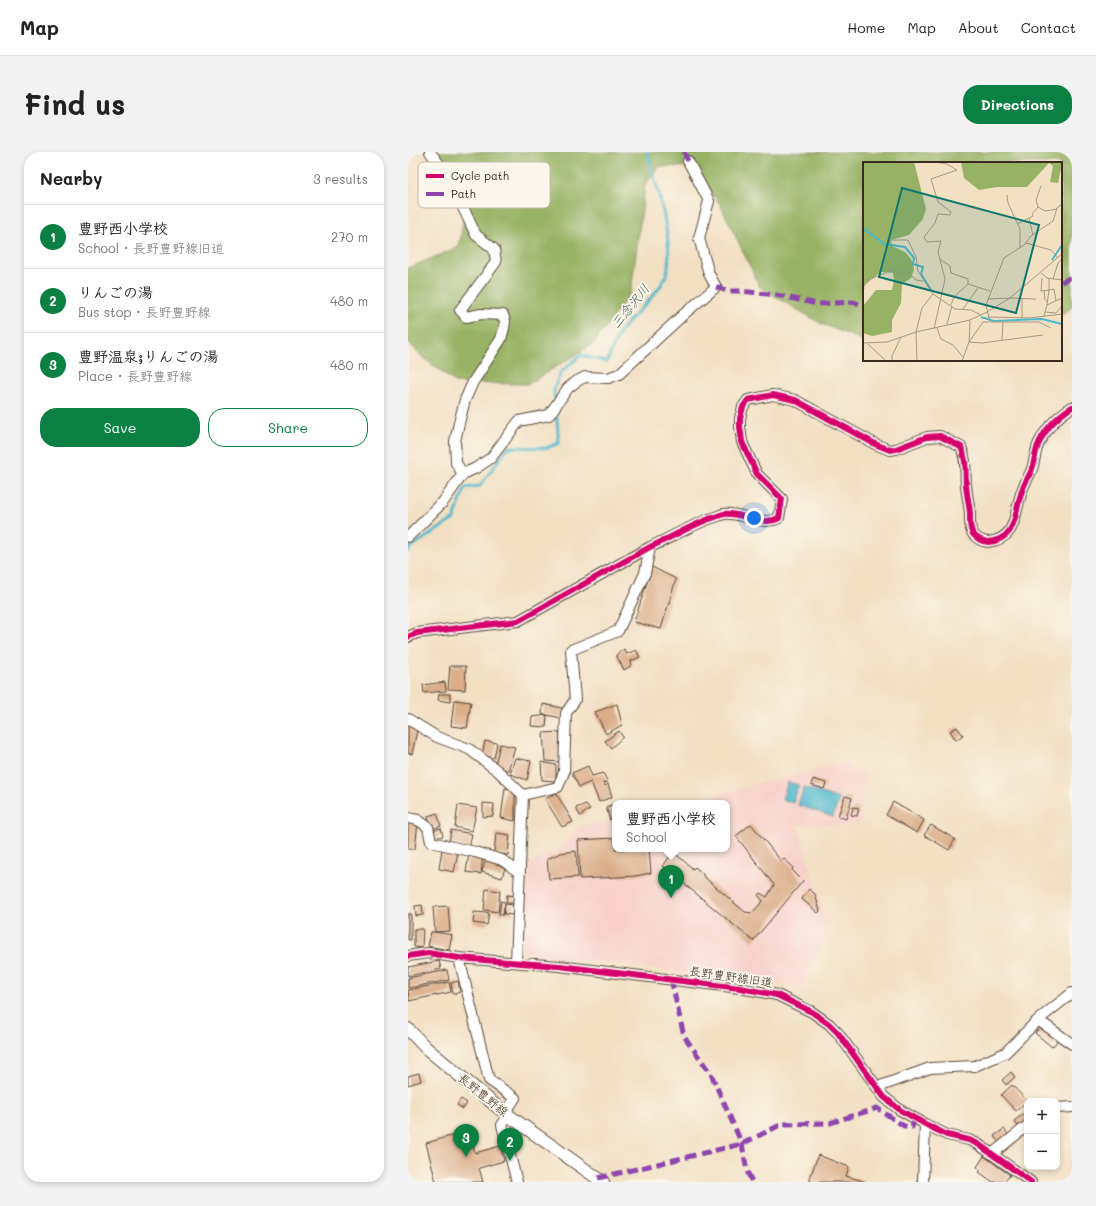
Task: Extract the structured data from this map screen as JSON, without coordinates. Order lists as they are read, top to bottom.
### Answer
{
  "streets": {
    "main road": ["長野豊野線"],
    "street": ["長野豊野線旧道"]
  },
  "water": ["三念沢川"],
  "legend": ["Cycle path", "Path"],
  "page": {
    "header": "Map",
    "nav": [
      "Home",
      "Map",
      "About",
      "Contact"
    ],
    "buttons": [
      "Directions",
      ["Save", "Share"]
    ],
    "title": "Find us",
    "heading": ["Nearby", "3 results"],
    "list": [
      {
        "mark": "1",
        "name": "豊野西小学校",
        "note": "School · 長野豊野線旧道",
        "value": "270 m"
      },
      {
        "mark": "2",
        "name": "りんごの湯",
        "note": "Bus stop · 長野豊野線",
        "value": "480 m"
      },
      {
        "mark": "3",
        "name": "豊野温泉;りんごの湯",
        "note": "Place · 長野豊野線",
        "value": "480 m"
      }
    ],
    "popup": ["豊野西小学校", "School"],
    "pins": ["1", "3", "2"],
    "map_buttons": ["+", "−"]
  }
}
